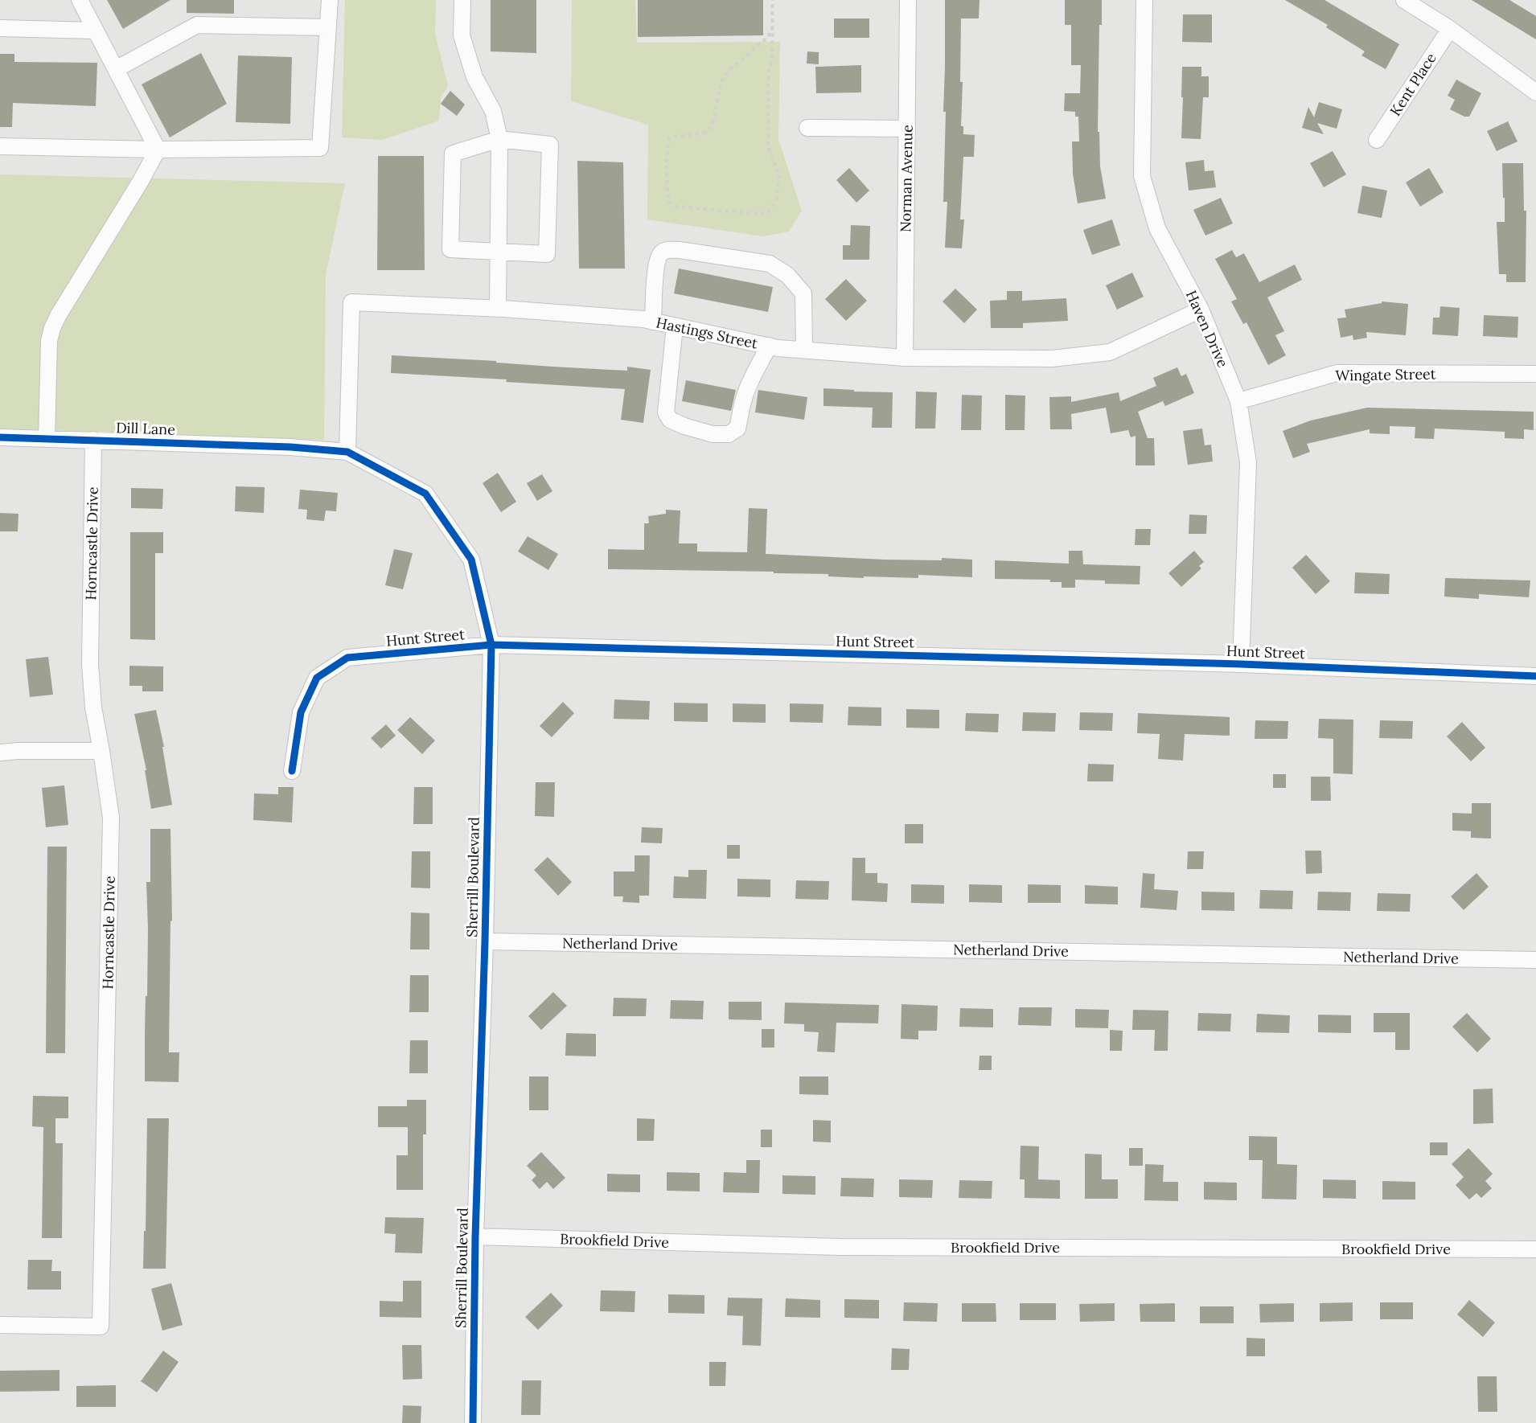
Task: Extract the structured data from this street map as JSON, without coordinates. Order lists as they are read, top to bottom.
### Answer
{
  "streets": {
    "street": [
      "Kent Place",
      "Norman Avenue",
      "Haven Drive",
      "Hastings Street",
      "Wingate Street",
      "Dill Lane",
      "Horncastle Drive",
      "Hunt Street",
      "Sherrill Boulevard",
      "Netherland Drive",
      "Brookfield Drive"
    ]
  },
  "crossings": [
    ["Norman Avenue", "Hastings Street"],
    ["Haven Drive", "Hastings Street"],
    ["Haven Drive", "Wingate Street"],
    ["Haven Drive", "Hunt Street"],
    ["Hastings Street", "Sherrill Boulevard"],
    ["Dill Lane", "Horncastle Drive"],
    ["Dill Lane", "Sherrill Boulevard"],
    ["Hunt Street", "Sherrill Boulevard"],
    ["Sherrill Boulevard", "Netherland Drive"],
    ["Sherrill Boulevard", "Brookfield Drive"]
  ]
}
